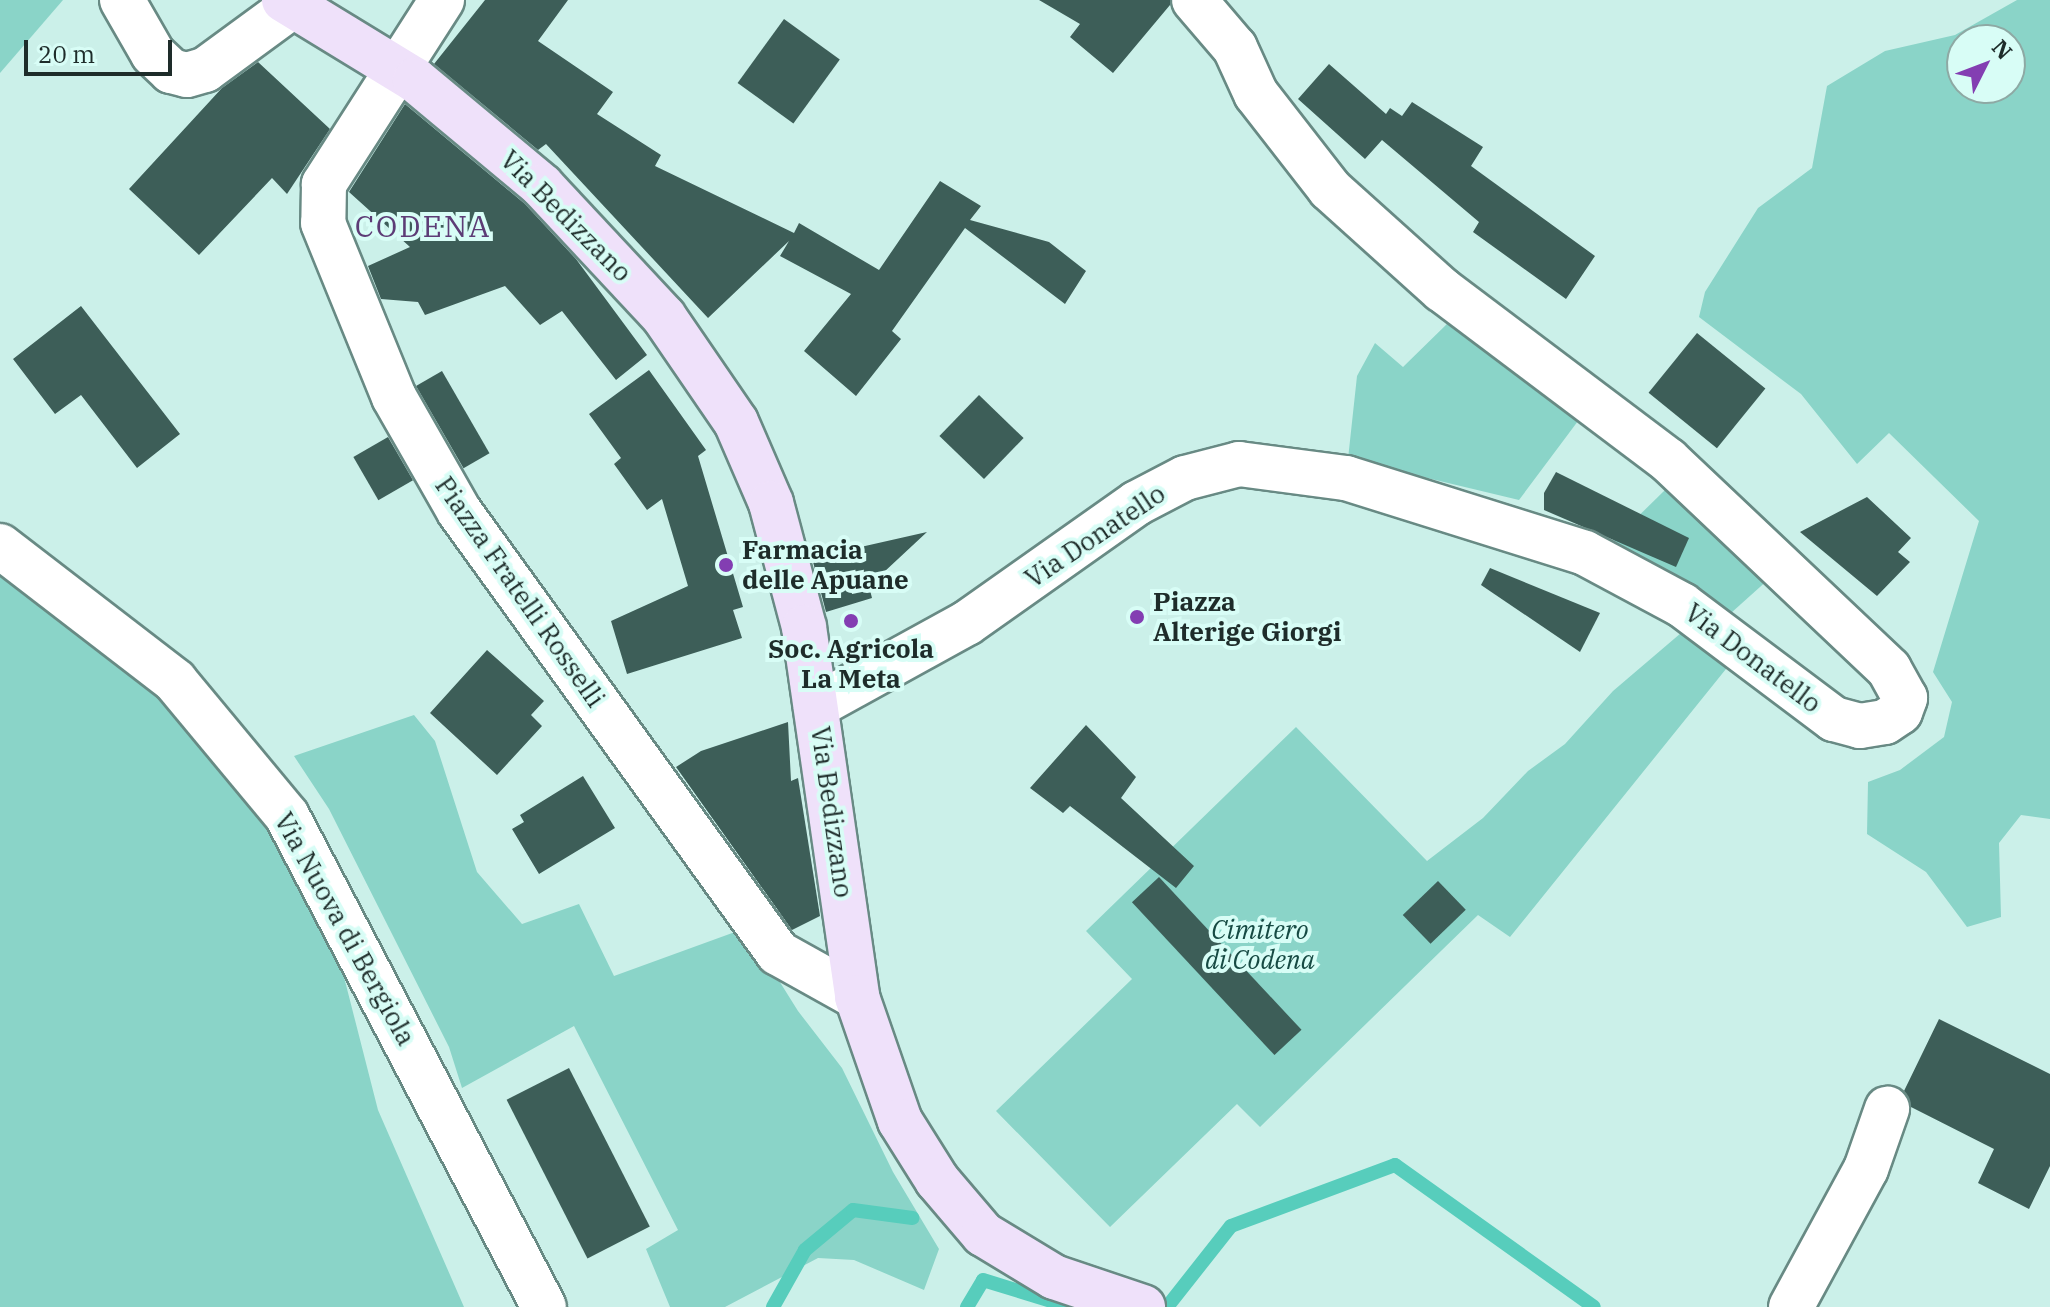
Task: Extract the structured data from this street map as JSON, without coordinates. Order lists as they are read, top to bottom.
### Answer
{
  "streets": {
    "street": [
      "Via Bedizzano",
      "Via Donatello",
      "Piazza Fratelli Rosselli",
      "Via Nuova di Bergiola"
    ]
  },
  "crossings": [
    ["Via Bedizzano", "Via Donatello"],
    ["Via Bedizzano", "Piazza Fratelli Rosselli"]
  ],
  "districts": ["CODENA"],
  "parks": ["Cimitero di Codena"],
  "places": ["Farmacia delle Apuane", "Piazza Alterige Giorgi", "Soc. Agricola La Meta"],
  "scale_bar": "20 m",
  "north": "top right"
}
